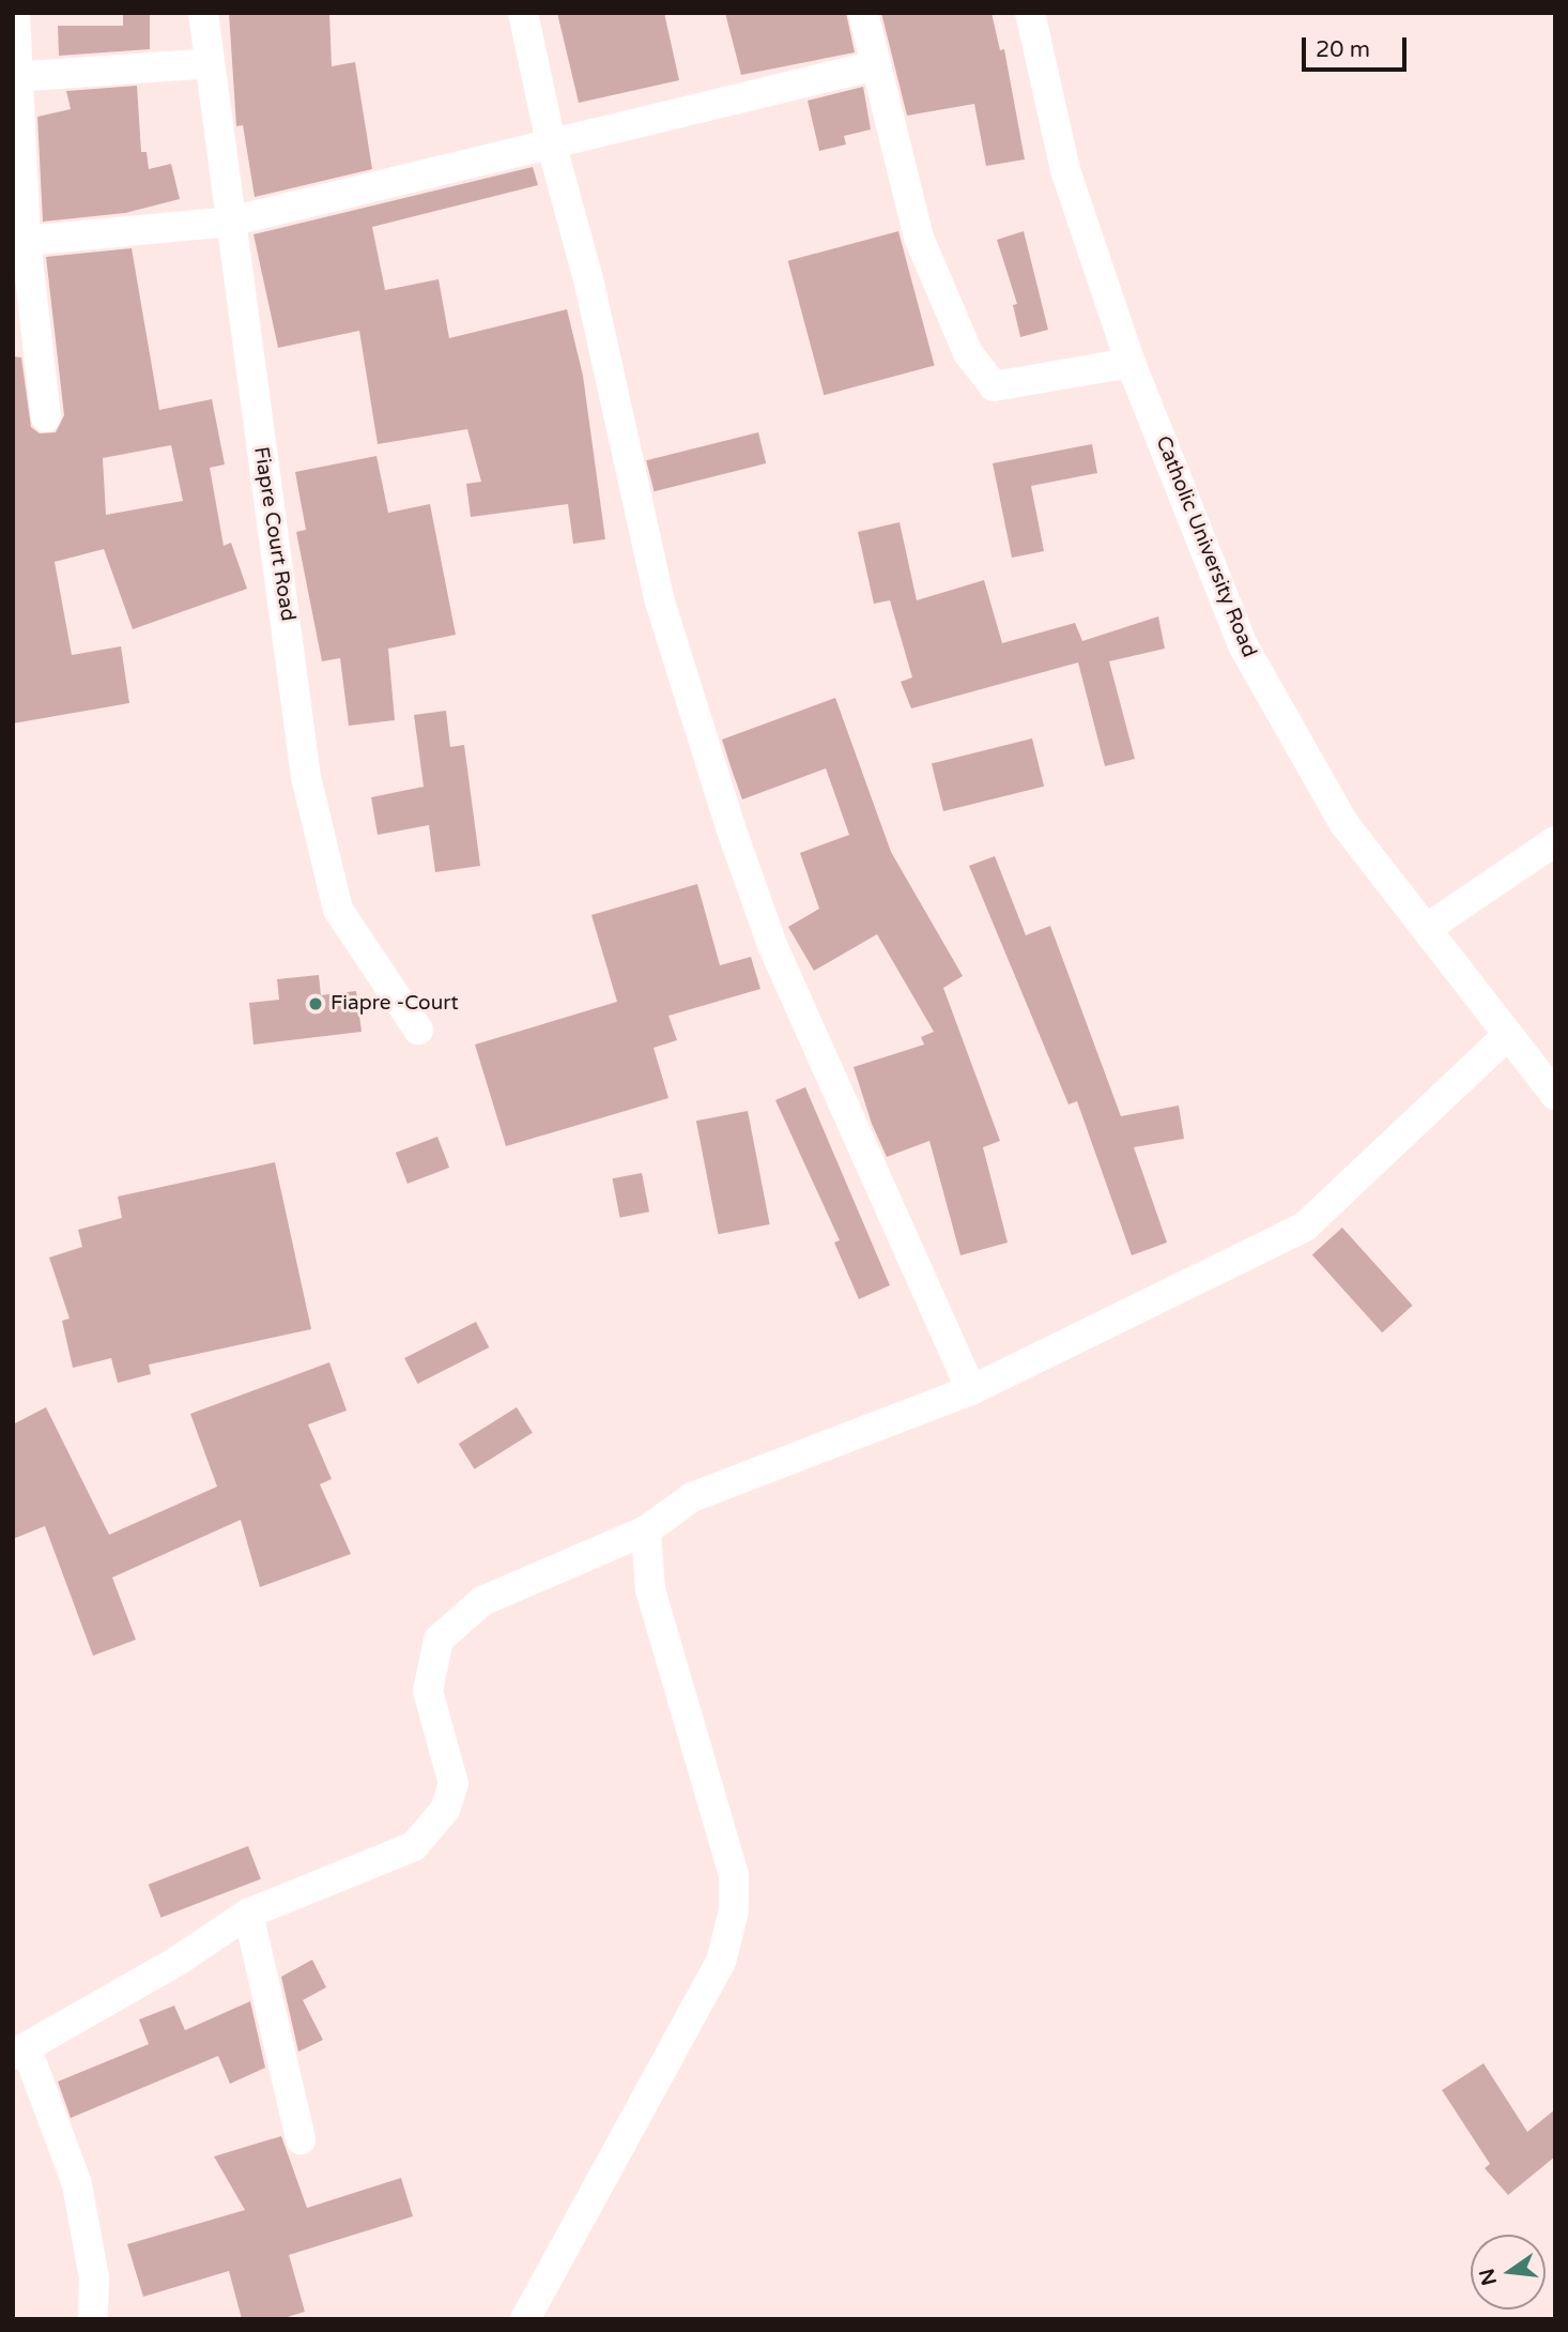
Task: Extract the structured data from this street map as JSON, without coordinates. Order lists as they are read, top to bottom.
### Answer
{
  "streets": {
    "street": ["Fiapre Court Road", "Catholic University Road"]
  },
  "places": ["Fiapre -Court"],
  "scale_bar": "20 m",
  "north": "left"
}
